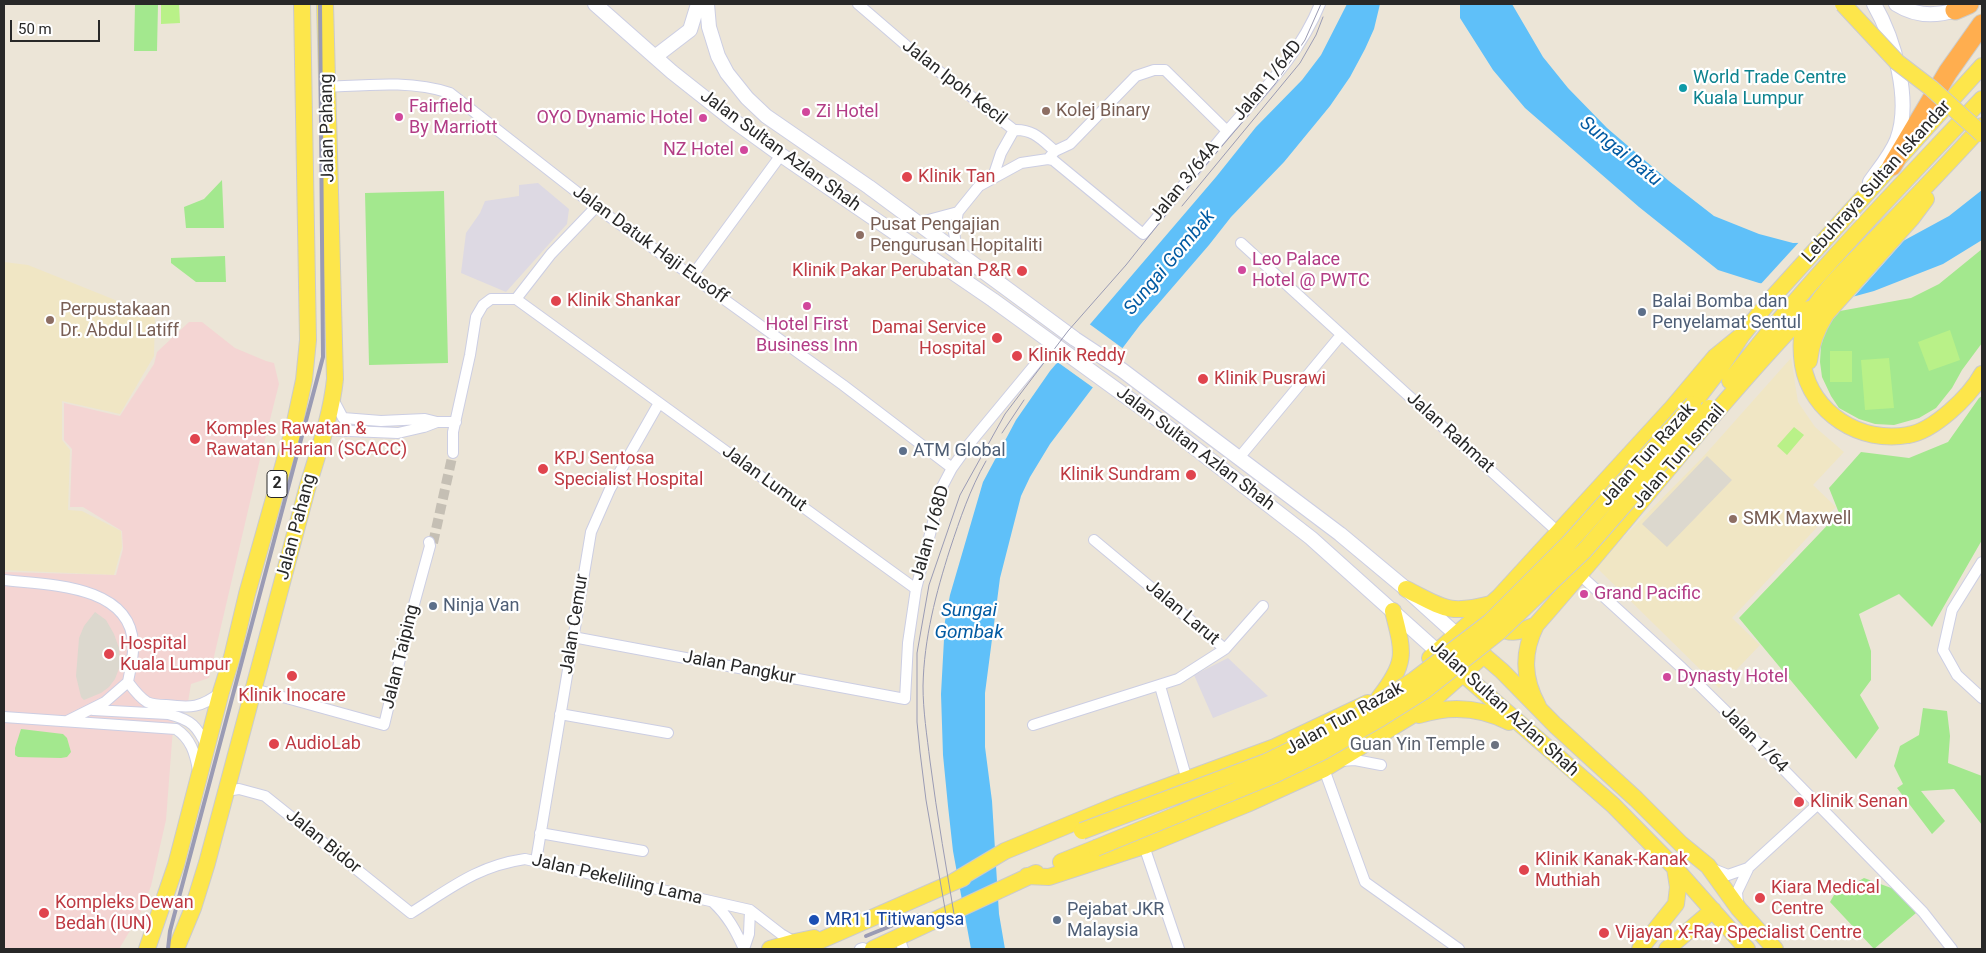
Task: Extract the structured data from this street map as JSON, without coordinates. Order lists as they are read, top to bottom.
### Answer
{
  "streets": {
    "main road": [
      "Jalan Pahang",
      "Jalan Sultan Azlan Shah",
      "Lebuhraya Sultan Iskandar",
      "Jalan Tun Razak",
      "Jalan Tun Ismail",
      "2"
    ],
    "street": [
      "Jalan 1/64D",
      "Jalan Ipoh Kecil",
      "Jalan 3/64A",
      "Jalan Datuk Haji Eusoff",
      "Jalan Rahmat",
      "Jalan Lumut",
      "Jalan 1/68D",
      "Jalan Larut",
      "Jalan Cemur",
      "Jalan Taiping",
      "Jalan Pangkur",
      "Jalan 1/64",
      "Jalan Bidor",
      "Jalan Pekeliling Lama"
    ]
  },
  "crossings": [
    ["Jalan 1/64D", "Jalan 3/64A"],
    ["Jalan Ipoh Kecil", "Jalan 3/64A"],
    ["Jalan Pahang", "Jalan Datuk Haji Eusoff"],
    ["Jalan Pahang", "Jalan Taiping"],
    ["Jalan Pahang", "Jalan Bidor"],
    ["Jalan Sultan Azlan Shah", "Jalan Tun Razak"],
    ["Jalan Sultan Azlan Shah", "Jalan Tun Ismail"],
    ["Jalan Sultan Azlan Shah", "Jalan 1/68D"],
    ["Lebuhraya Sultan Iskandar", "Jalan Tun Razak"],
    ["Jalan Datuk Haji Eusoff", "Jalan 1/68D"],
    ["Jalan Tun Razak", "Jalan Pekeliling Lama"],
    ["Jalan Tun Ismail", "Jalan 1/64"],
    ["Jalan Lumut", "Jalan 1/68D"],
    ["Jalan Lumut", "Jalan Cemur"],
    ["Jalan 1/68D", "Jalan Pangkur"],
    ["Jalan Cemur", "Jalan Pangkur"],
    ["Jalan Cemur", "Jalan Pekeliling Lama"],
    ["Jalan Bidor", "Jalan Pekeliling Lama"]
  ],
  "water": ["Sungai Batu", "Sungai Gombak"],
  "places": [
    "World Trade Centre Kuala Lumpur",
    "Kolej Binary",
    "Zi Hotel",
    "Fairfield By Marriott",
    "OYO Dynamic Hotel",
    "NZ Hotel",
    "Klinik Tan",
    "Pusat Pengajian Pengurusan Hopitaliti",
    "Leo Palace Hotel @ PWTC",
    "Klinik Pakar Perubatan P&R",
    "Klinik Shankar",
    "Hotel First Business Inn",
    "Balai Bomba dan Penyelamat Sentul",
    "Perpustakaan Dr. Abdul Latiff",
    "Damai Service Hospital",
    "Klinik Reddy",
    "Klinik Pusrawi",
    "Komples Rawatan & Rawatan Harian (SCACC)",
    "ATM Global",
    "KPJ Sentosa Specialist Hospital",
    "Klinik Sundram",
    "SMK Maxwell",
    "Grand Pacific",
    "Ninja Van",
    "Hospital Kuala Lumpur",
    "Klinik Inocare",
    "Dynasty Hotel",
    "AudioLab",
    "Guan Yin Temple",
    "Klinik Senan",
    "Klinik Kanak-Kanak Muthiah",
    "Kiara Medical Centre",
    "Kompleks Dewan Bedah (IUN)",
    "MR11 Titiwangsa",
    "Pejabat JKR Malaysia",
    "Vijayan X-Ray Specialist Centre"
  ],
  "scale_bar": "50 m"
}
